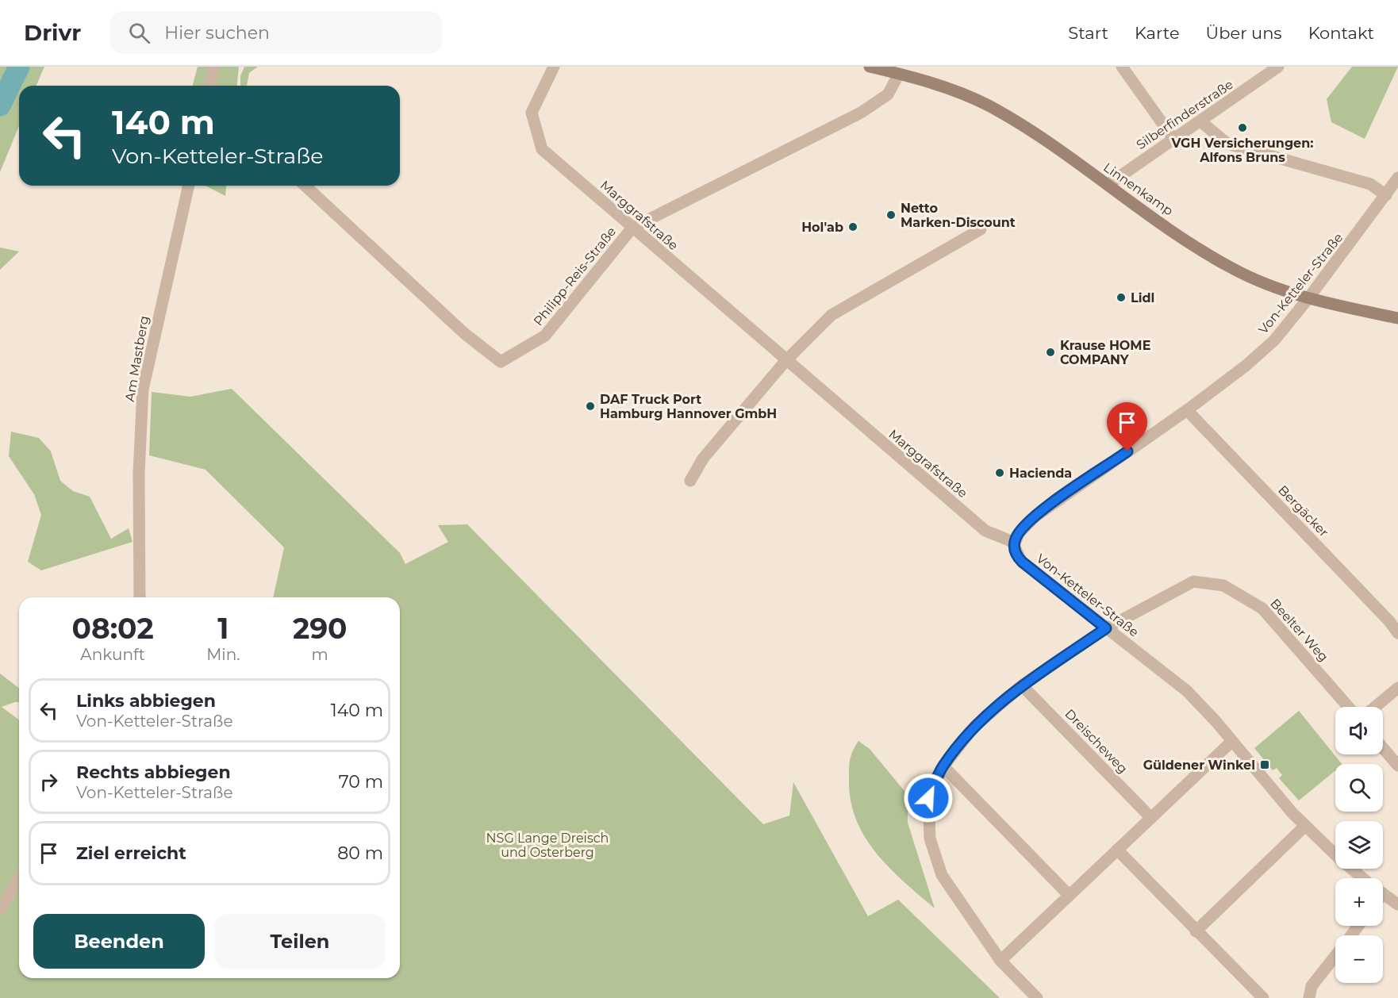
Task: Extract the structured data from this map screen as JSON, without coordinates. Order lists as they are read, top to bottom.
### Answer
{
  "streets": {
    "main road": ["Linnenkamp"],
    "street": [
      "Silberfinderstraße",
      "Marggrafstraße",
      "Philipp-Reis-Straße",
      "Von-Ketteler-Straße",
      "Am Mastberg",
      "Bergäcker",
      "Beelter Weg",
      "Dreischeweg"
    ]
  },
  "crossings": [
    ["Silberfinderstraße", "Linnenkamp"],
    ["Linnenkamp", "Philipp-Reis-Straße"],
    ["Linnenkamp", "Von-Ketteler-Straße"],
    ["Marggrafstraße", "Philipp-Reis-Straße"],
    ["Marggrafstraße", "Von-Ketteler-Straße"],
    ["Von-Ketteler-Straße", "Bergäcker"],
    ["Von-Ketteler-Straße", "Beelter Weg"],
    ["Beelter Weg", "Dreischeweg"]
  ],
  "parks": ["NSG Lange Dreisch und Osterberg"],
  "places": {
    "other": [
      "VGH Versicherungen: Alfons Bruns",
      "Netto Marken-Discount",
      "Hol'ab",
      "Lidl",
      "Krause HOME COMPANY",
      "DAF Truck Port Hamburg Hannover GmbH",
      "Hacienda"
    ],
    "transit": ["Güldener Winkel"]
  },
  "page": {
    "header": "Drivr",
    "search": "Hier suchen",
    "nav": [
      "Start",
      "Karte",
      "Über uns",
      "Kontakt"
    ],
    "turn": ["140 m", "Von-Ketteler-Straße"],
    "eta": [
      "08:02",
      "Ankunft",
      "1",
      "Min.",
      "290",
      "m"
    ],
    "list": [
      {
        "name": "Links abbiegen",
        "note": "Von-Ketteler-Straße",
        "value": "140 m"
      },
      {
        "name": "Rechts abbiegen",
        "note": "Von-Ketteler-Straße",
        "value": "70 m"
      },
      {
        "name": "Ziel erreicht",
        "value": "80 m"
      }
    ],
    "map_buttons": ["+", "−"],
    "buttons": ["Beenden", "Teilen"]
  }
}
